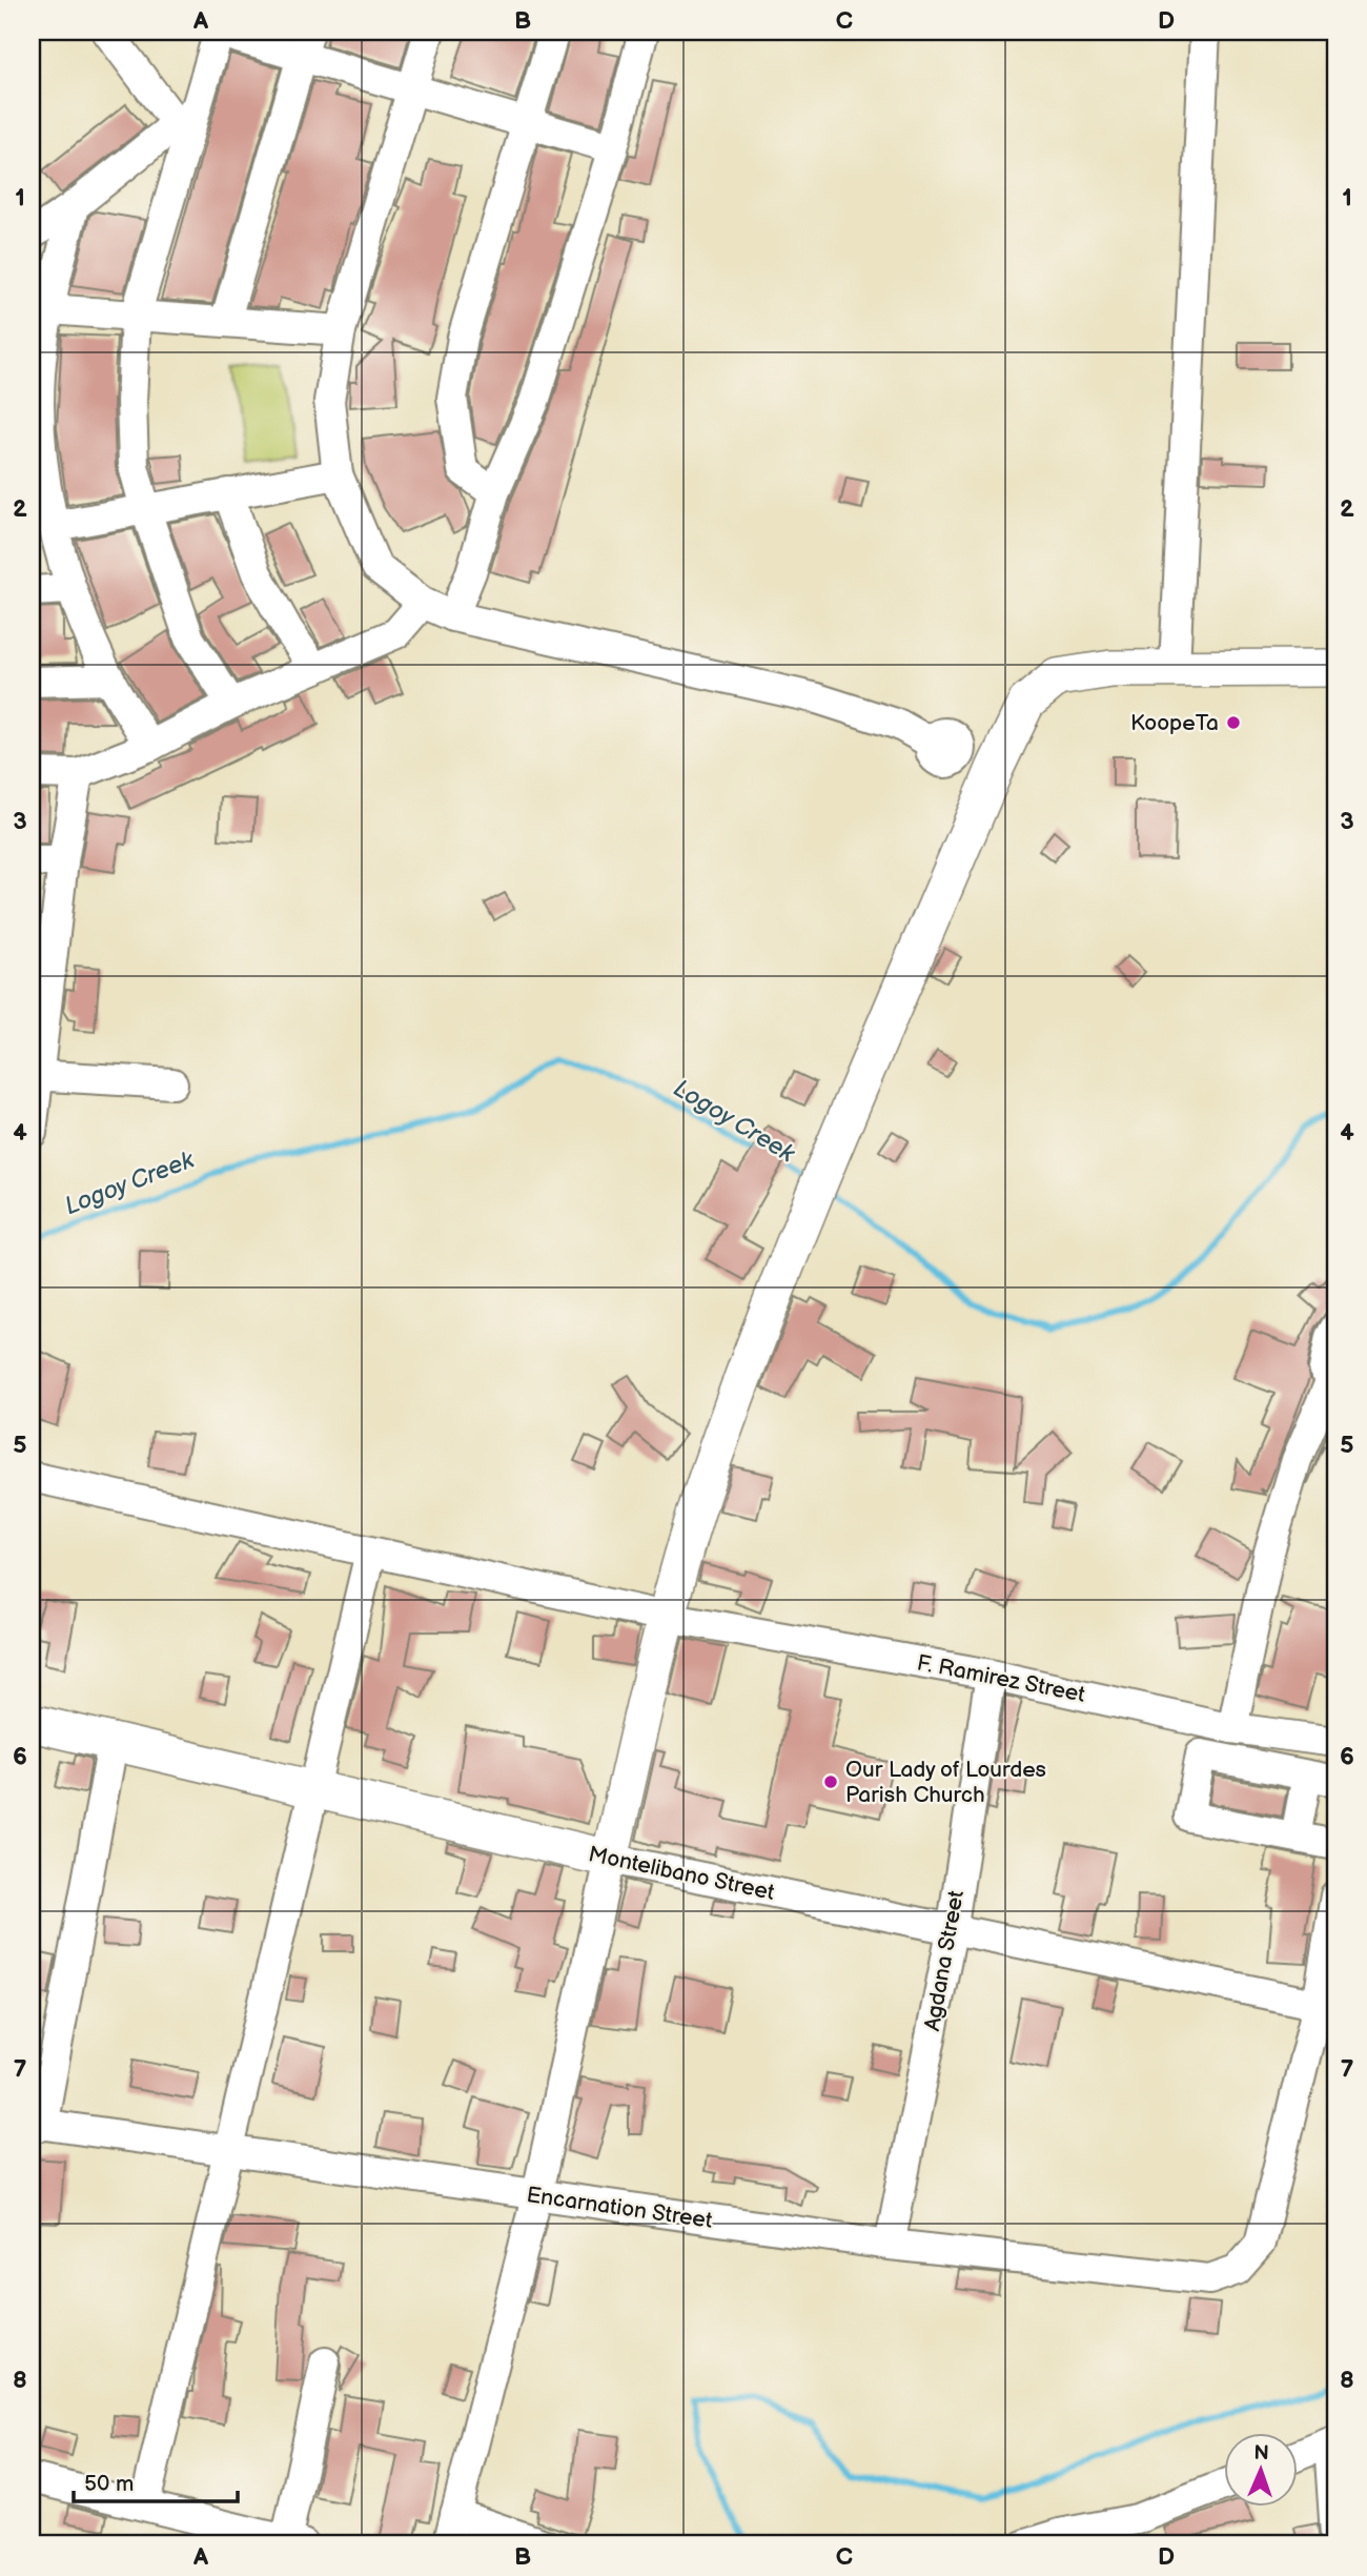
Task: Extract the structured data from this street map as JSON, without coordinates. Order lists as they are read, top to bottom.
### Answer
{
  "streets": {
    "main road": ["Montelibano Street"],
    "street": ["F. Ramirez Street", "Agdana Street", "Encarnation Street"]
  },
  "crossings": [
    ["F. Ramirez Street", "Agdana Street"],
    ["Montelibano Street", "Agdana Street"],
    ["Montelibano Street", "Encarnation Street"],
    ["Agdana Street", "Encarnation Street"]
  ],
  "water": ["Logoy Creek"],
  "places": ["KoopeTa", "Our Lady of Lourdes Parish Church"],
  "scale_bar": "50 m",
  "north": "top",
  "grid": {
    "columns": [
      "A",
      "B",
      "C",
      "D"
    ],
    "rows": [
      "1",
      "2",
      "3",
      "4",
      "5",
      "6",
      "7",
      "8"
    ]
  }
}
